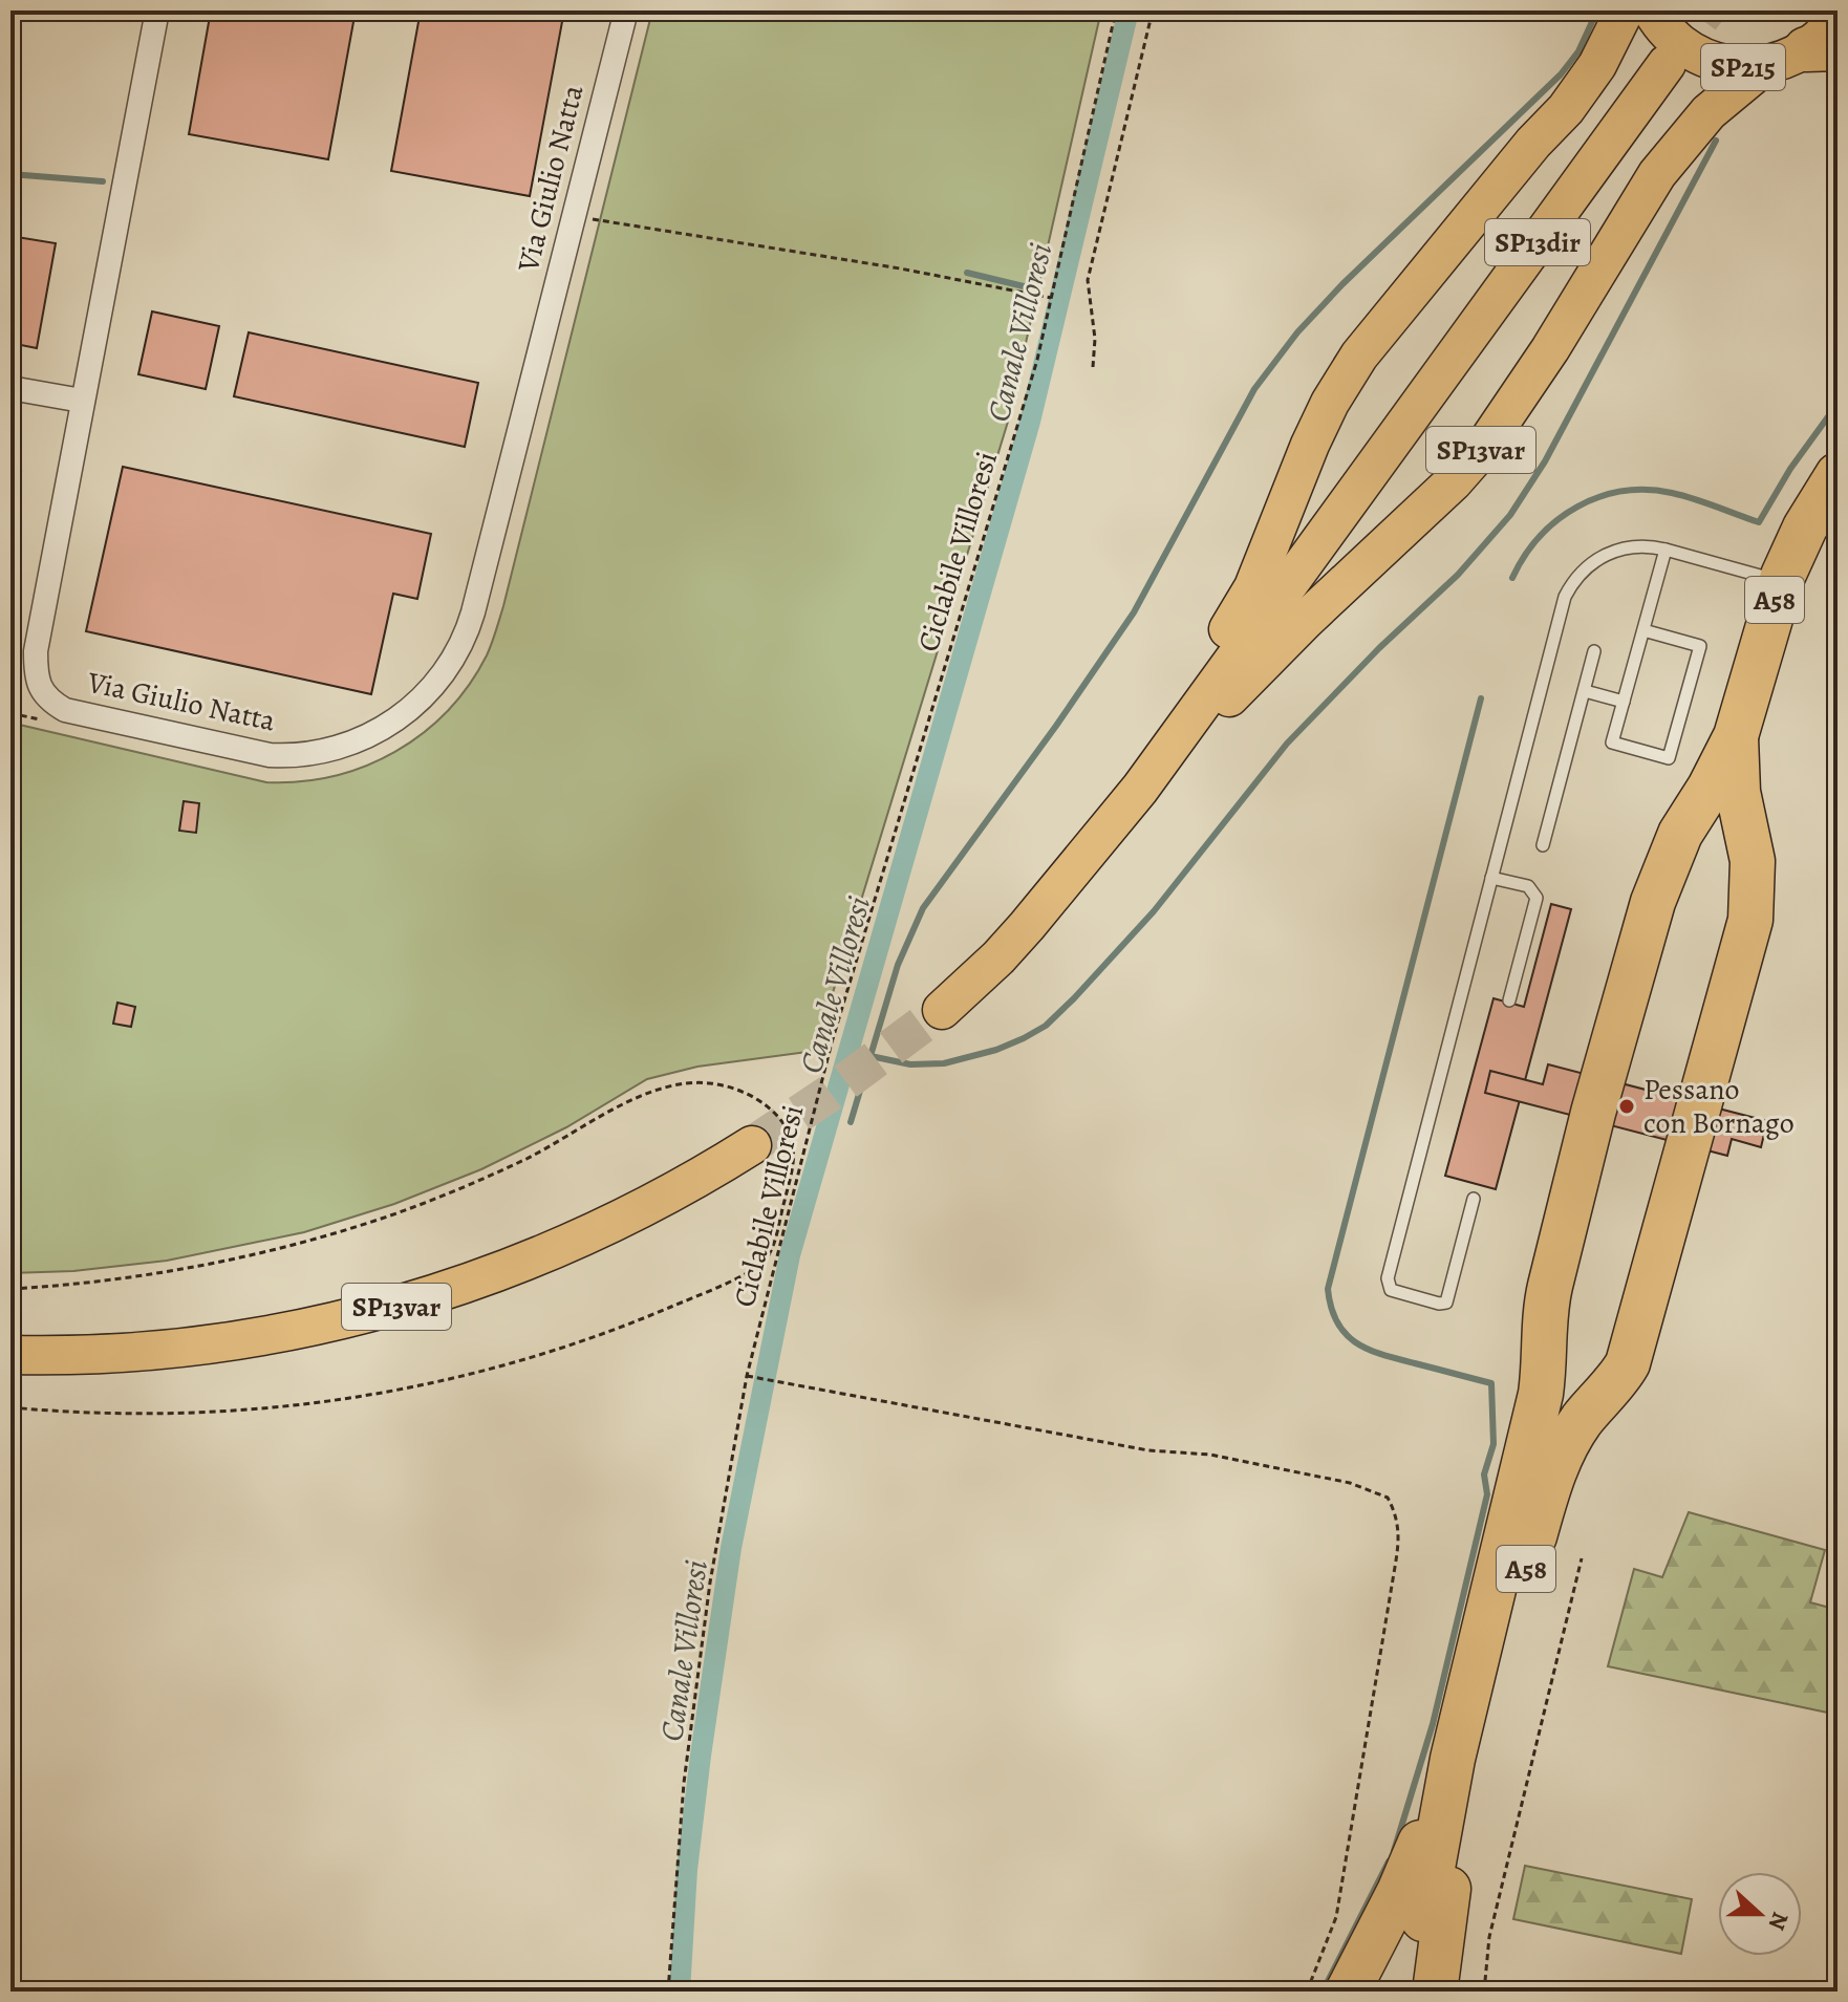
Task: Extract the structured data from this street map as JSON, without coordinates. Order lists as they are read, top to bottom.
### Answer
{
  "streets": {
    "highway": ["A58"],
    "main road": ["SP215", "SP13dir", "SP13var"],
    "street": ["Via Giulio Natta"],
    "path": ["Ciclabile Villoresi"]
  },
  "crossings": [
    ["SP215", "SP13var"],
    ["SP13dir", "SP13var"]
  ],
  "water": ["Canale Villoresi"],
  "places": ["Pessano con Bornago"],
  "north": "right"
}
